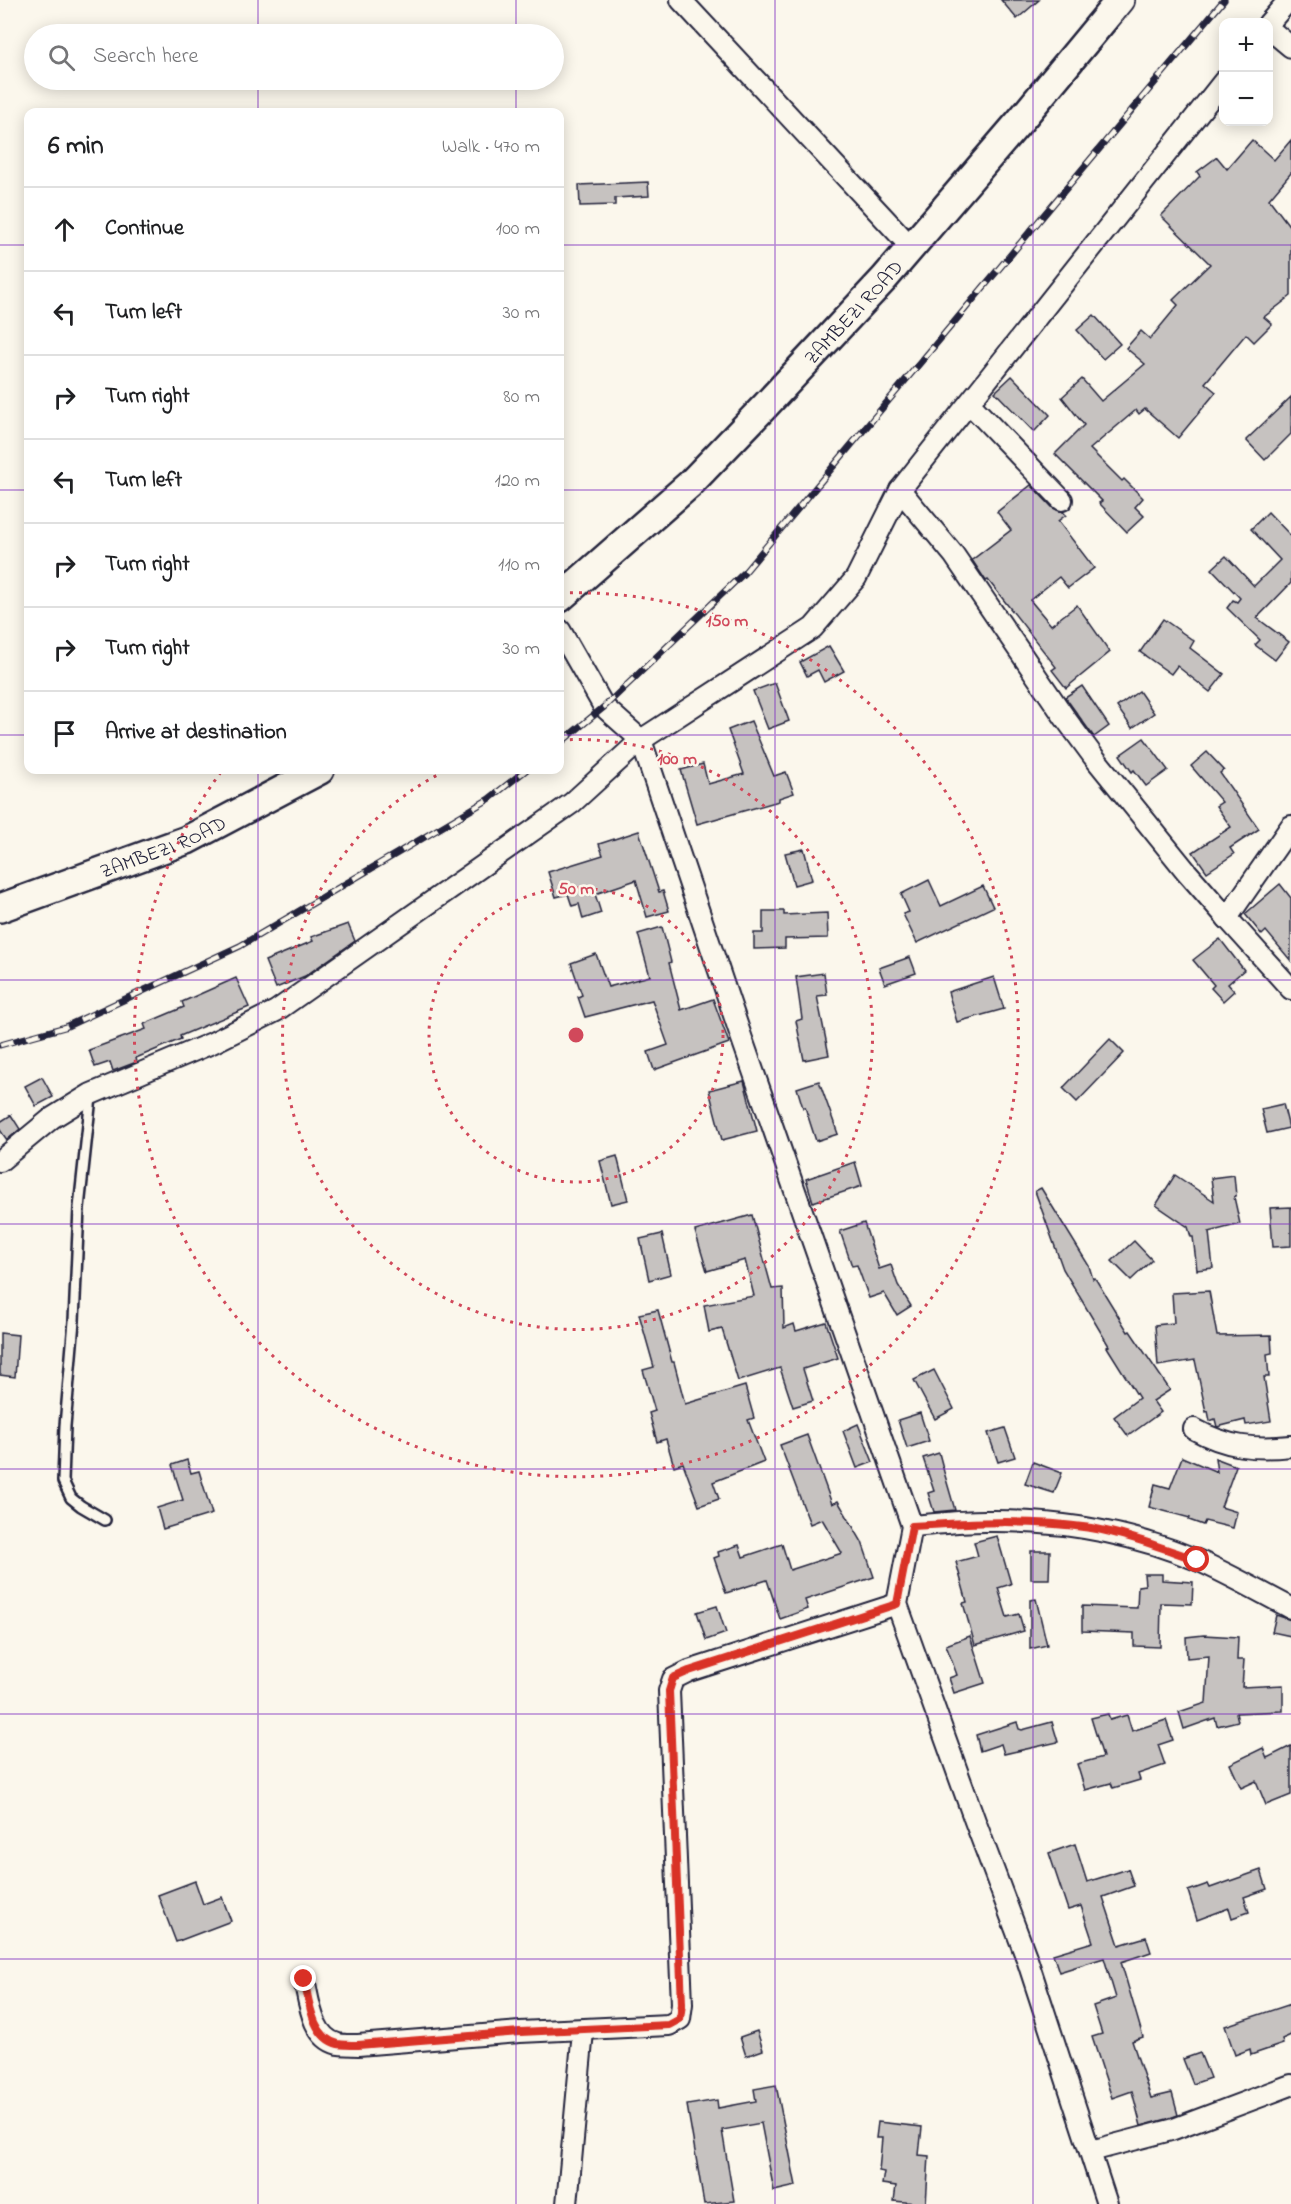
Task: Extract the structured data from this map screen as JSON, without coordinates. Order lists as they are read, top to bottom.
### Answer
{
  "streets": {
    "main road": ["ZAMBEZI ROAD"]
  },
  "page": {
    "map_buttons": ["+", "−"],
    "search": "Search here",
    "heading": ["6 min", "Walk · 470 m"],
    "list": [
      ["Continue", "100 m"],
      ["Turn left", "30 m"],
      ["Turn right", "80 m"],
      ["Turn left", "120 m"],
      ["Turn right", "110 m"],
      ["Turn right", "30 m"],
      "Arrive at destination"
    ]
  },
  "rings": ["150 m", "100 m", "50 m"]
}
